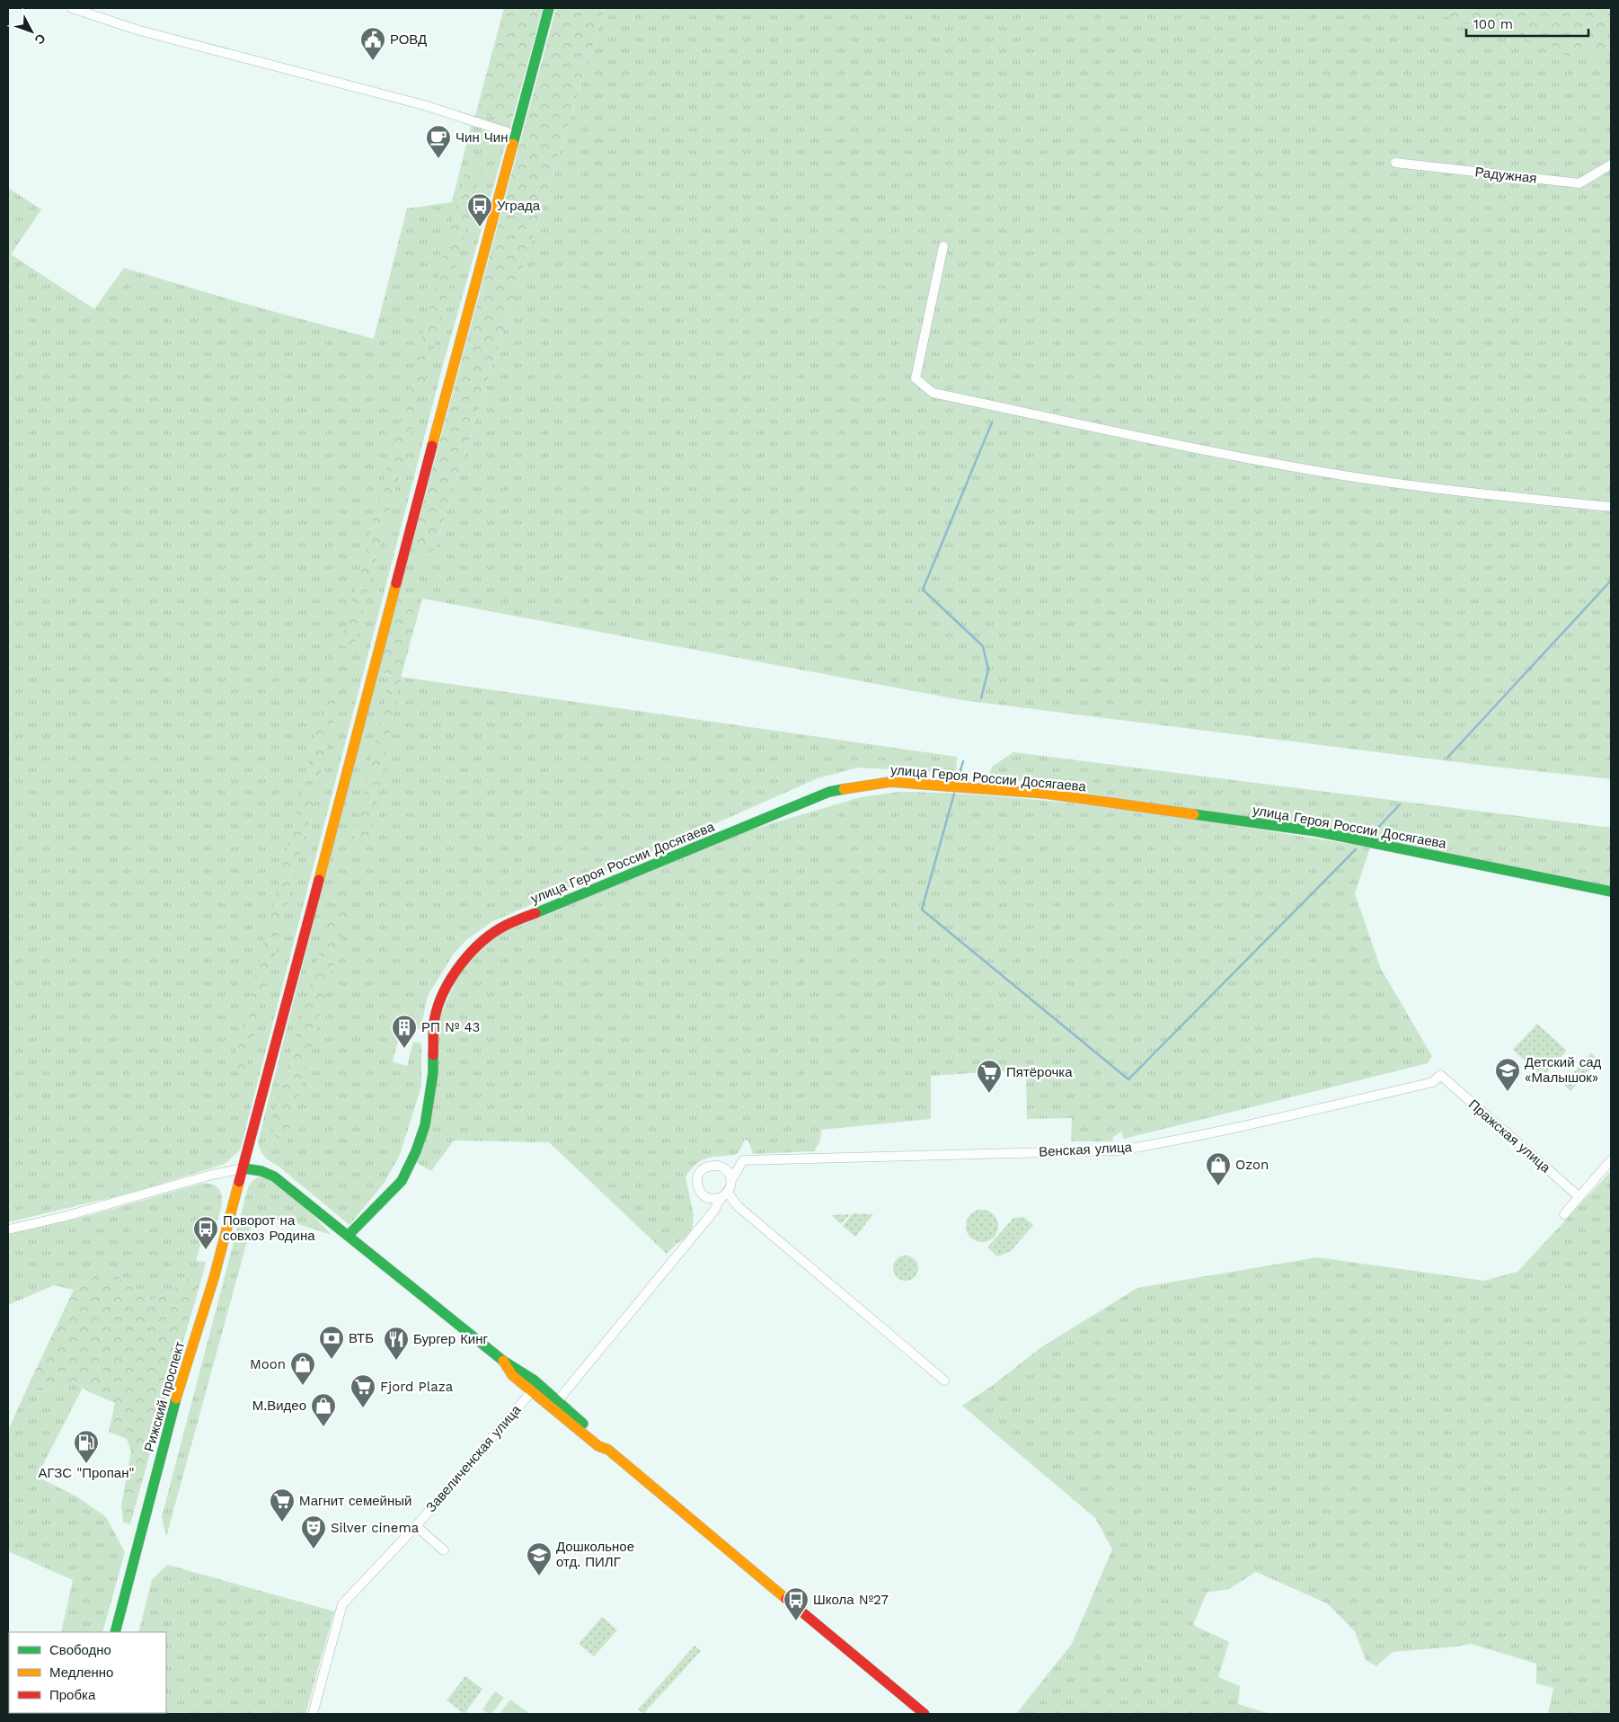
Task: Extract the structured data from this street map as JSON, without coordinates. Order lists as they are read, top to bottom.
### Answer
{
  "streets": {
    "main road": ["улица Героя России Досягаева", "Рижский проспект"],
    "street": [
      "Радужная",
      "Пражская улица",
      "Венская улица",
      "Завеличенская улица"
    ]
  },
  "crossings": [
    ["Пражская улица", "Венская улица"]
  ],
  "places": {
    "public building": ["РОВД"],
    "cafe": ["Чин Чин"],
    "bus stop": ["Уграда", "Поворот на совхоз Родина", "Школа №27"],
    "building": ["РП № 43"],
    "school or university": ["Детский сад «Малышок»", "Дошкольное отд. ПИЛГ"],
    "supermarket": ["Пятёрочка", "Fjord Plaza", "Магнит семейный"],
    "shop": ["Ozon", "Moon", "М.Видео"],
    "bank": ["ВТБ"],
    "restaurant": ["Бургер Кинг"],
    "fuel station": ["АГЗС \"Пропан\""],
    "theatre": ["Silver cinema"]
  },
  "legend": ["Свободно", "Медленно", "Пробка"],
  "scale_bar": "100 m",
  "north": "bottom right"
}
